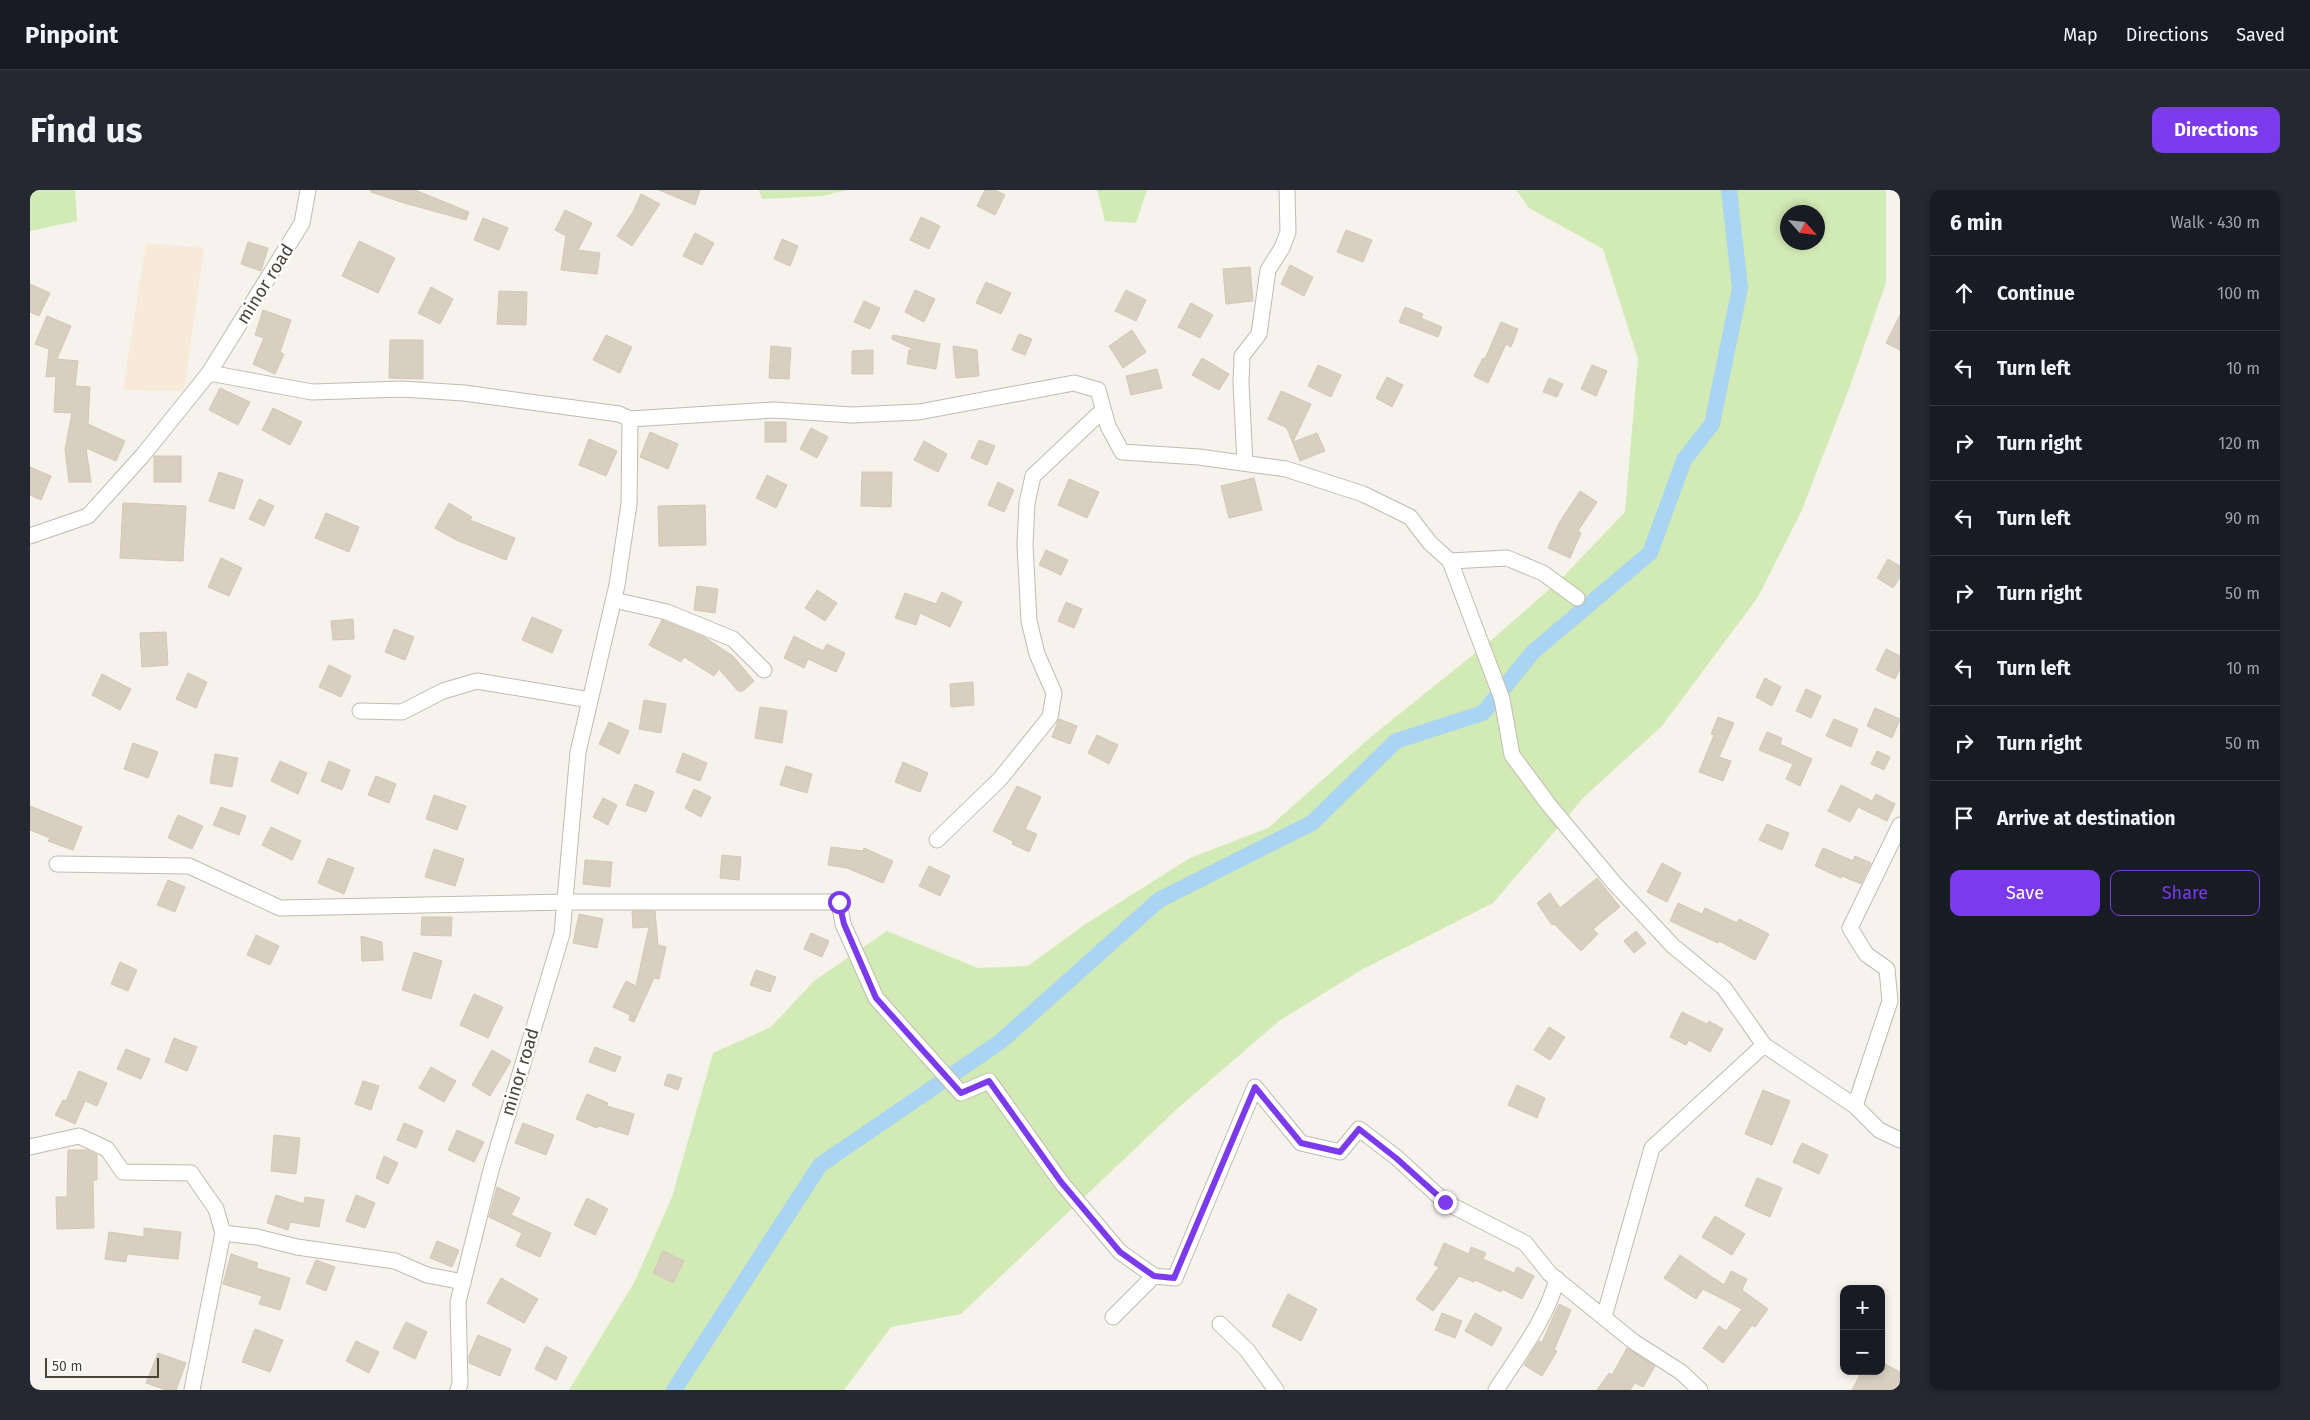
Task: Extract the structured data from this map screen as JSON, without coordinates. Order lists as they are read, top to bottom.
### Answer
{
  "streets": {
    "street": ["minor road"]
  },
  "scale_bar": "50 m",
  "north": "bottom right",
  "page": {
    "header": "Pinpoint",
    "nav": ["Map", "Directions", "Saved"],
    "buttons": [
      "Directions",
      ["Save", "Share"]
    ],
    "title": "Find us",
    "heading": ["6 min", "Walk · 430 m"],
    "list": [
      ["Continue", "100 m"],
      ["Turn left", "10 m"],
      ["Turn right", "120 m"],
      ["Turn left", "90 m"],
      ["Turn right", "50 m"],
      ["Turn left", "10 m"],
      ["Turn right", "50 m"],
      "Arrive at destination"
    ],
    "map_buttons": ["+", "−"],
    "scale": "50 m"
  }
}
